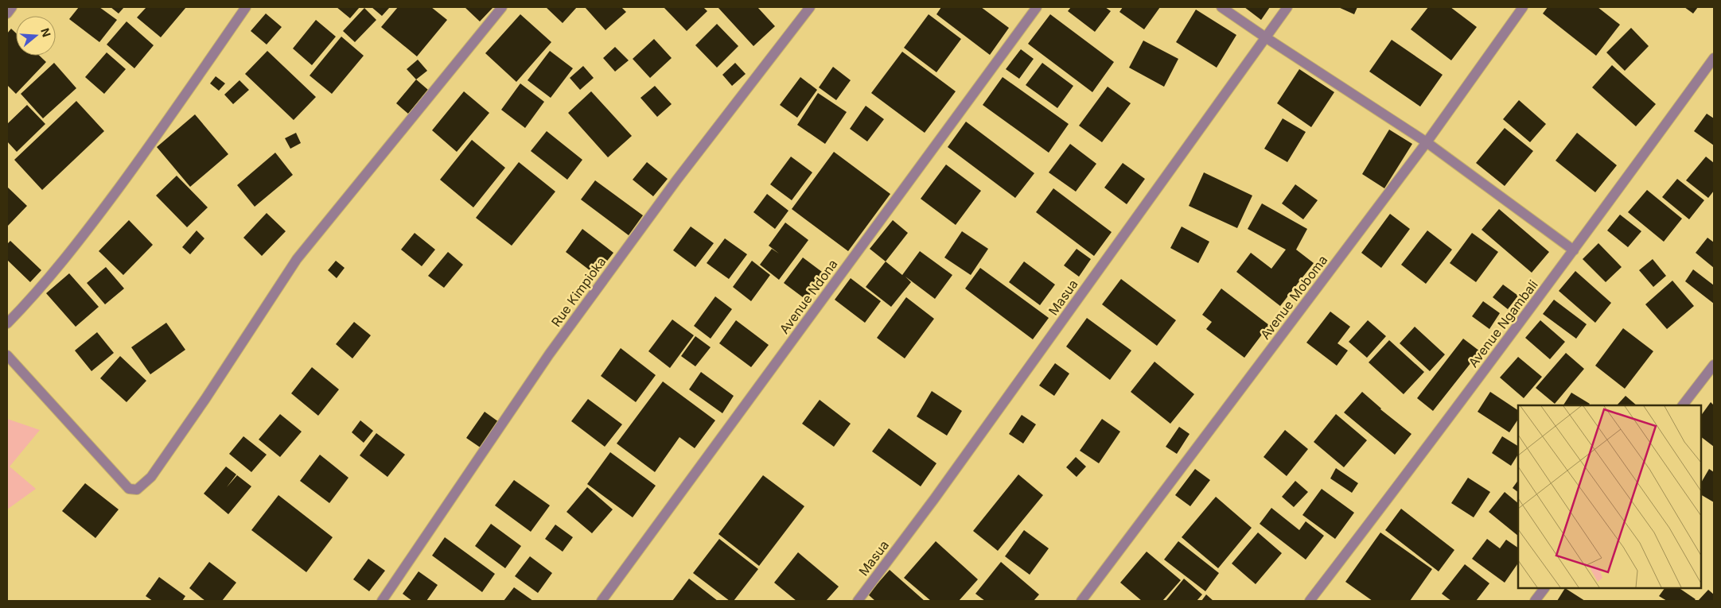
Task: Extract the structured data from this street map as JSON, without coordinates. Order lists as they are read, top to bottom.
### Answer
{
  "streets": {
    "street": [
      "Rue Kimpioka",
      "Avenue Ndona",
      "Masua",
      "Avenue Moboma",
      "Avenue Ngambali"
    ]
  },
  "north": "right"
}
